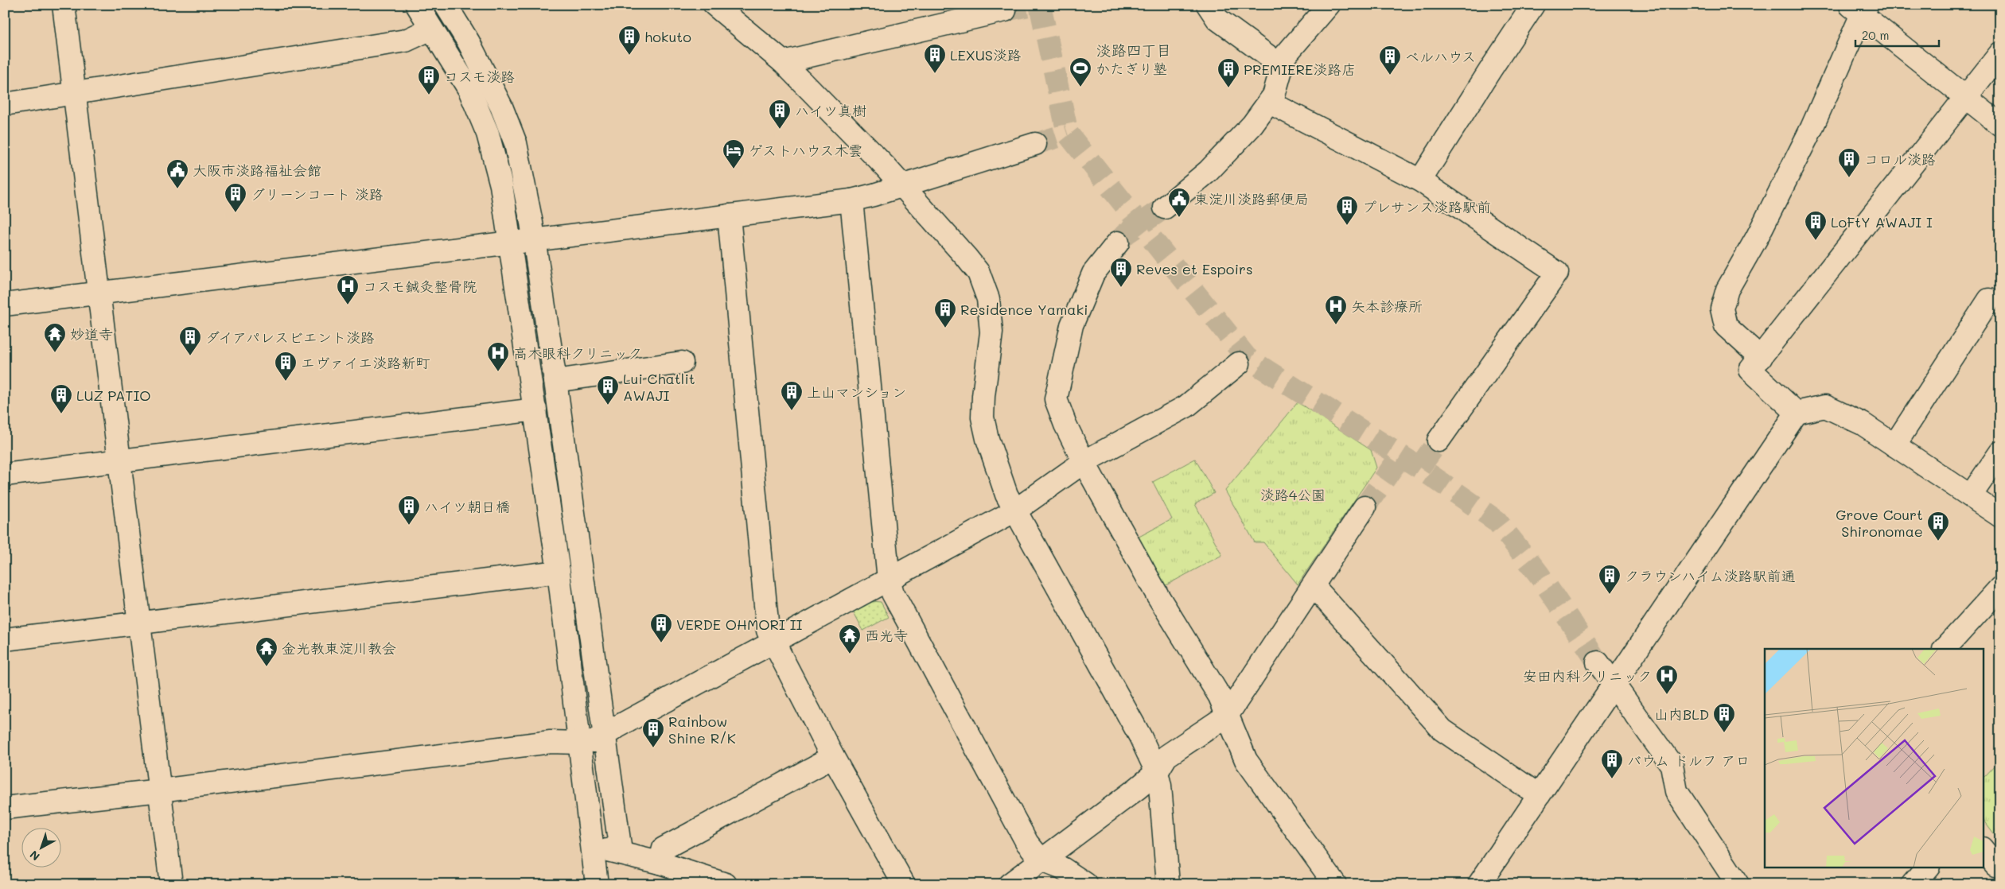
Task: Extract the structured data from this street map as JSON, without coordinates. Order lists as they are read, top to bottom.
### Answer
{
  "districts": ["淡路四丁目"],
  "parks": ["淡路4公園"],
  "places": {
    "building": [
      "hokuto",
      "LEXUS淡路",
      "ベルハウス",
      "PREMIERE淡路店",
      "コスモ淡路",
      "ハイツ真樹",
      "コロル淡路",
      "グリーンコート 淡路",
      "プレサンス淡路駅前",
      "LoFtY AWAJI I",
      "Reves et Espoirs",
      "Residence Yamaki",
      "ダイアパレスビエント淡路",
      "エヴァイエ淡路新町",
      "Lui Chatlit AWAJI",
      "上山マンション",
      "LUZ PATIO",
      "ハイツ朝日橋",
      "Grove Court Shironomae",
      "クラウンハイム淡路駅前通",
      "VERDE OHMORI II",
      "山内BLD",
      "Rainbow Shine R/K",
      "バウム ドルフ アロ"
    ],
    "sports": ["かたぎり塾"],
    "hotel": ["ゲストハウス木雲"],
    "public building": ["大阪市淡路福祉会館", "東淀川淡路郵便局"],
    "hospital": [
      "コスモ鍼灸整骨院",
      "矢本診療所",
      "高木眼科クリニック",
      "安田内科クリニック"
    ],
    "temple": ["妙道寺", "西光寺", "金光教東淀川教会"]
  },
  "scale_bar": "20 m",
  "north": "bottom left"
}
